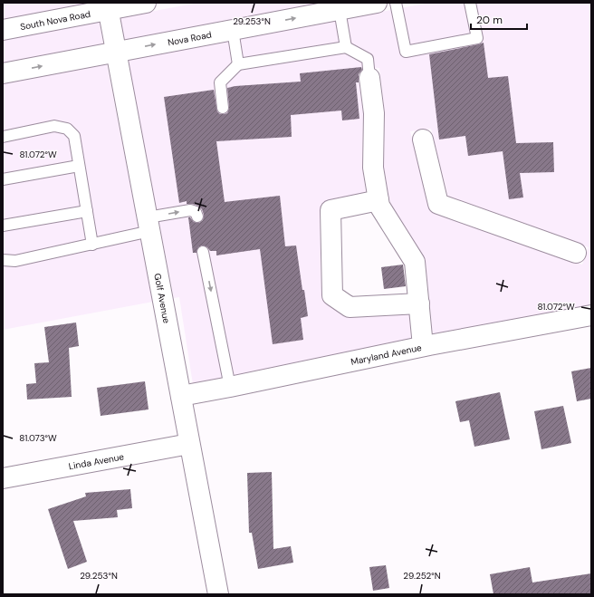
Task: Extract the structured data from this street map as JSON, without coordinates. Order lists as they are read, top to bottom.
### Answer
{
  "streets": {
    "street": [
      "South Nova Road",
      "Nova Road",
      "Golf Avenue",
      "Maryland Avenue",
      "Linda Avenue"
    ]
  },
  "crossings": [
    ["South Nova Road", "Golf Avenue"],
    ["Nova Road", "Golf Avenue"],
    ["Golf Avenue", "Maryland Avenue"],
    ["Golf Avenue", "Linda Avenue"]
  ],
  "one_way": ["Nova Road"],
  "scale_bar": "20 m",
  "coordinates": [
    "29.253°N",
    "81.072°W",
    "81.073°W",
    "29.252°N"
  ]
}
